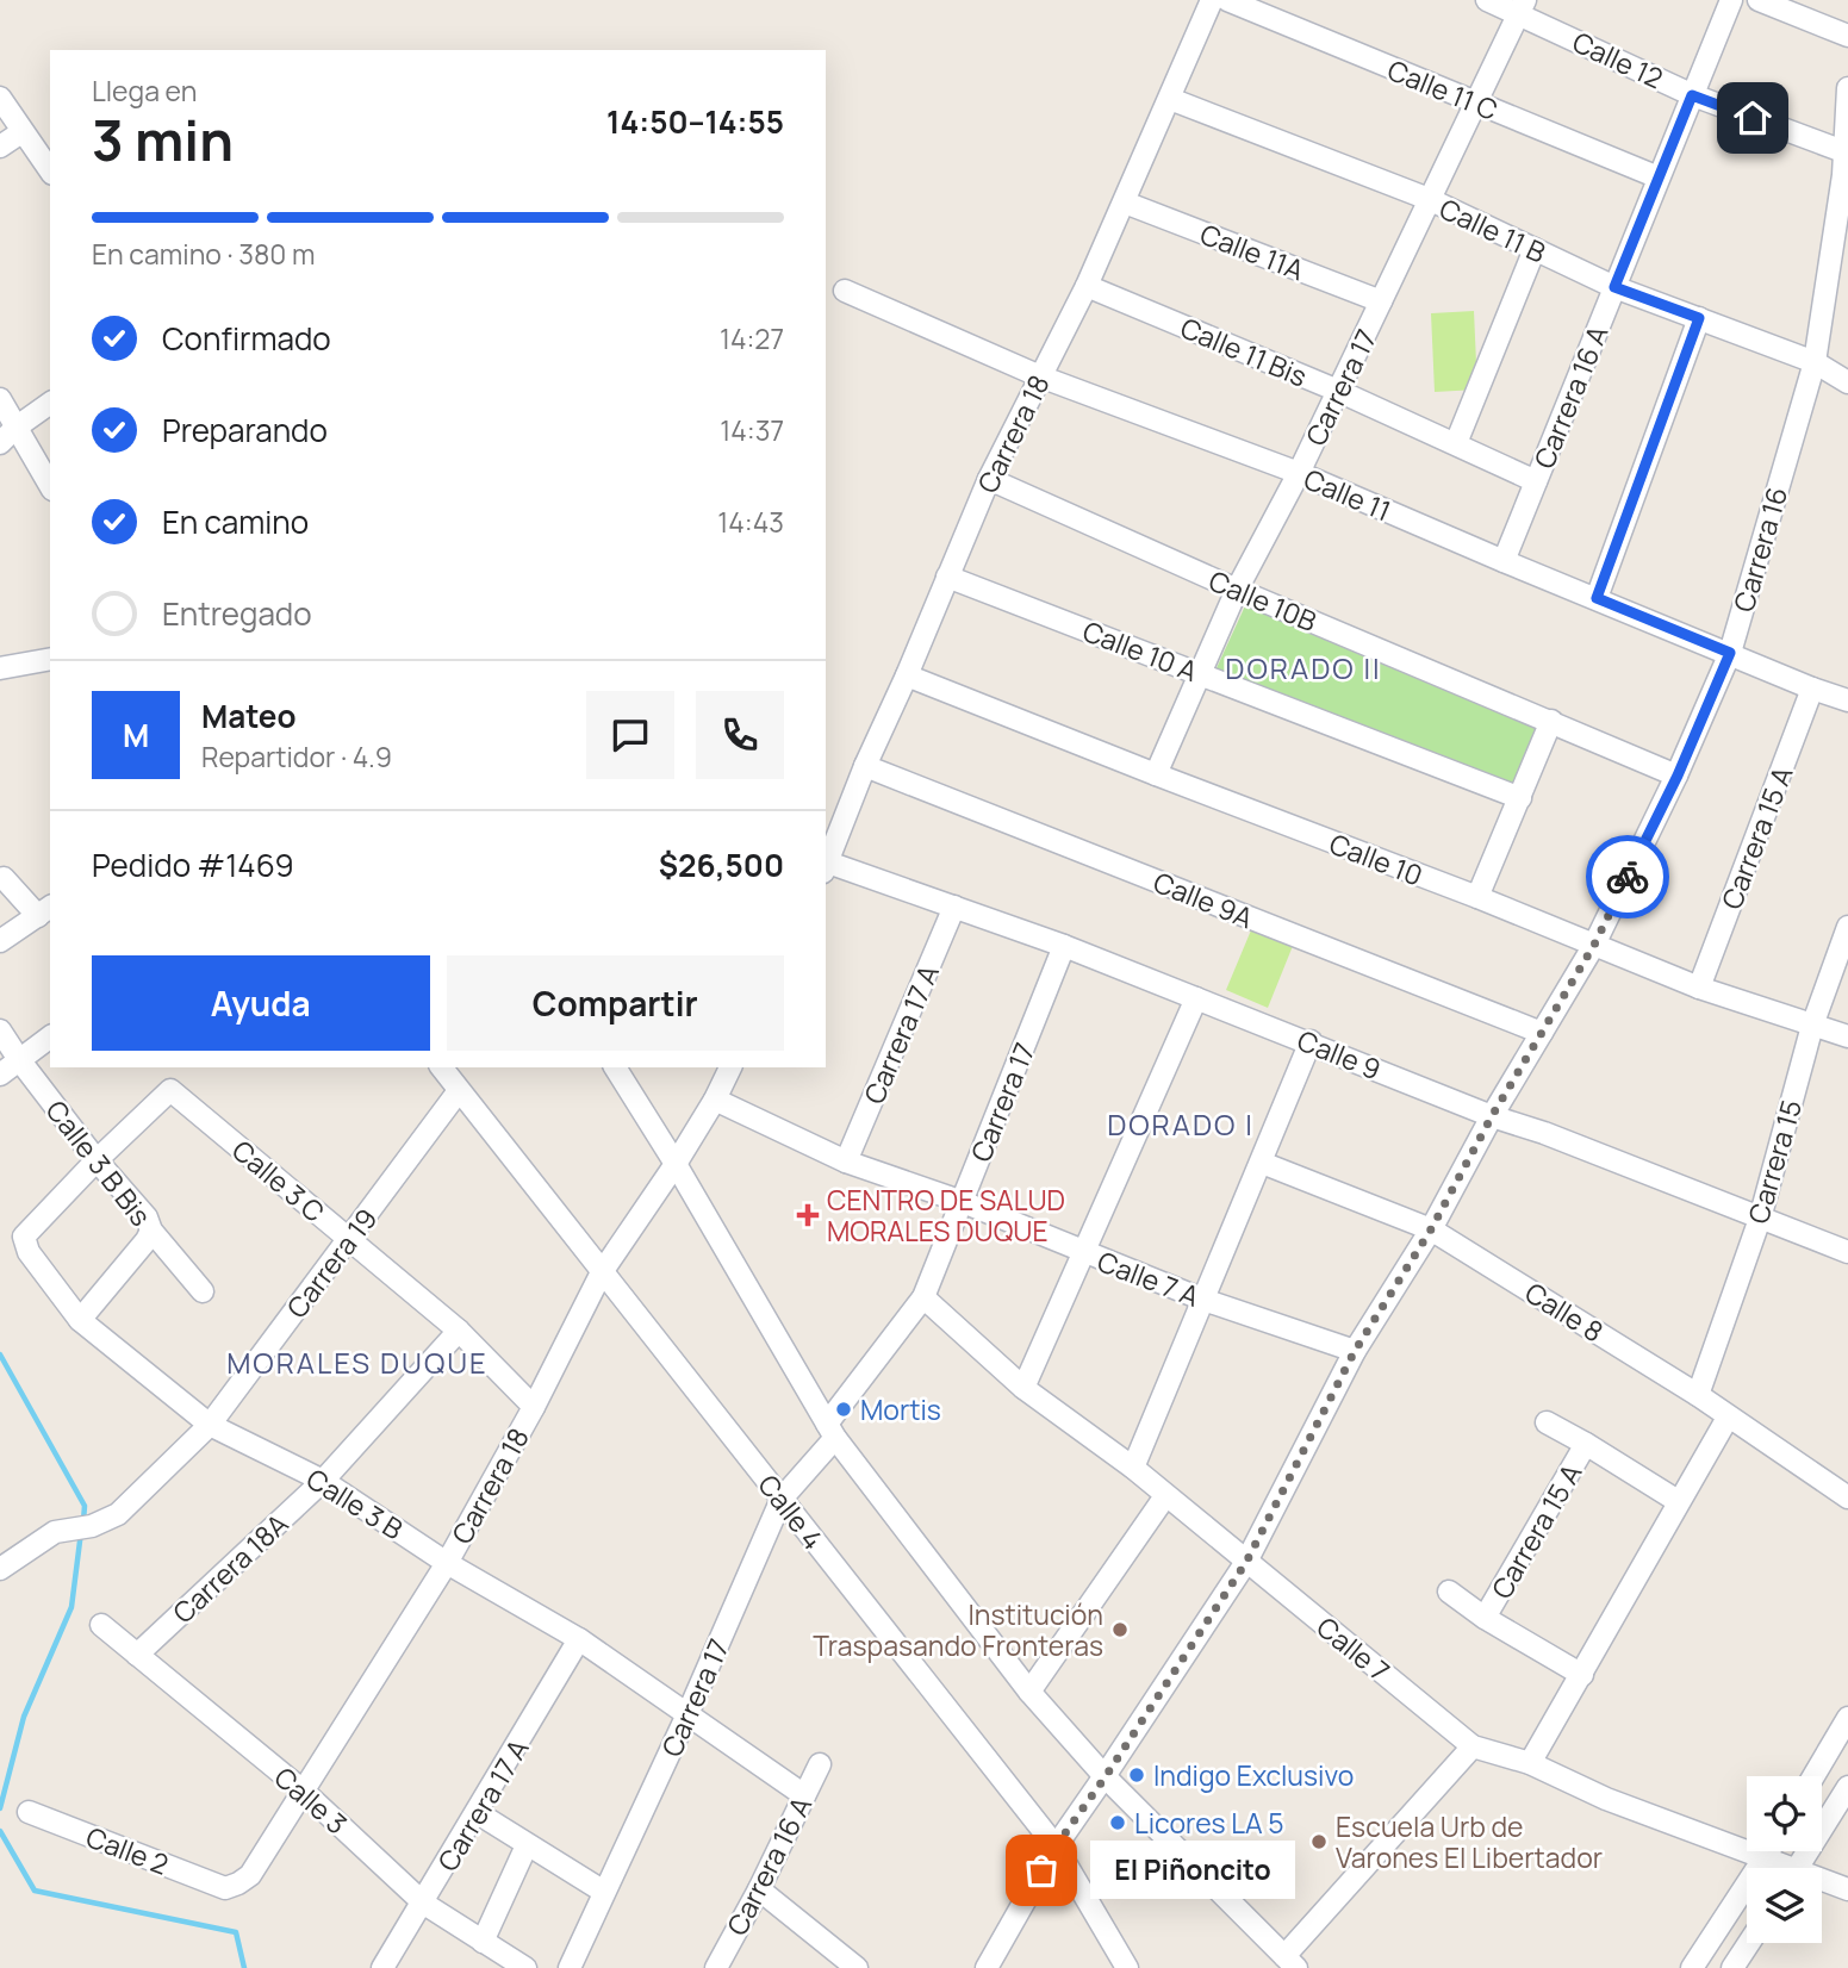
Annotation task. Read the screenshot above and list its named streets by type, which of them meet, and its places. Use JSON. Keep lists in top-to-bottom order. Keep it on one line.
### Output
{"streets":{"street":["Calle 12","Calle 11 C","Calle 11 B","Calle 11A","Calle 11 Bis","Carrera 17","Carrera 16 A","Carrera 18","Calle 11","Carrera 16","Calle 10B","Calle 10 A","Carrera 15 A","Calle 10","Calle 9A","Carrera 17 A","Calle 9","Carrera 15","Calle 3 B Bis","Calle 3 C","Carrera 19","Calle 7 A","Calle 8","Calle 3 B","Calle 4","Carrera 18A","Calle 7","Calle 3","Calle 2"]},"crossings":[["Calle 12","Carrera 17"],["Calle 12","Carrera 16 A"],["Calle 12","Carrera 16"],["Calle 11 C","Carrera 17"],["Calle 11 C","Carrera 16 A"],["Calle 11 B","Carrera 17"],["Calle 11 B","Carrera 16 A"],["Calle 11 B","Carrera 18"],["Calle 11 B","Carrera 16"],["Calle 11A","Carrera 17"],["Calle 11A","Carrera 18"],["Calle 11 Bis","Carrera 17"],["Calle 11 Bis","Carrera 16 A"],["Calle 11 Bis","Carrera 18"],["Carrera 17","Calle 11"],["Carrera 17","Calle 10B"],["Carrera 17","Calle 10 A"],["Carrera 17","Calle 10"],["Carrera 17","Calle 9"],["Carrera 17","Calle 7 A"],["Carrera 17","Calle 3 B"],["Carrera 17","Calle 4"],["Carrera 17","Calle 7"],["Carrera 16 A","Calle 11"],["Carrera 16 A","Calle 3 B"],["Carrera 18","Calle 11"],["Carrera 18","Calle 10B"],["Carrera 18","Calle 10 A"],["Carrera 18","Calle 10"],["Carrera 18","Calle 9A"],["Carrera 18","Calle 9"],["Carrera 18","Calle 3 C"],["Carrera 18","Calle 7 A"],["Carrera 18","Calle 3 B"],["Carrera 18","Calle 4"],["Carrera 18","Calle 3"],["Carrera 18","Calle 2"],["Calle 11","Carrera 16"],["Calle 11","Carrera 15 A"],["Carrera 16","Calle 10B"],["Carrera 16","Calle 10"],["Carrera 16","Calle 9A"],["Carrera 16","Calle 9"],["Carrera 16","Calle 7 A"],["Carrera 16","Calle 8"],["Carrera 16","Calle 4"],["Carrera 16","Calle 7"],["Carrera 15 A","Calle 10"],["Calle 10","Carrera 15"],["Carrera 17 A","Calle 9"],["Carrera 17 A","Calle 7 A"],["Carrera 17 A","Calle 3 B"],["Carrera 17 A","Calle 3"],["Calle 9","Carrera 15"],["Carrera 15","Calle 8"],["Calle 3 B Bis","Calle 3 C"],["Calle 3 B Bis","Calle 3 B"],["Calle 3 C","Carrera 19"],["Calle 3 C","Calle 3 B"],["Calle 3 C","Carrera 18A"],["Carrera 19","Calle 3 B"],["Carrera 19","Calle 4"],["Calle 3 B","Carrera 18A"],["Carrera 18A","Calle 3"]],"districts":["DORADO II","DORADO I","MORALES DUQUE"],"places":{"health":["CENTRO DE SALUD MORALES DUQUE"],"other":["Mortis","Institución Traspasando Fronteras","Indigo Exclusivo","Licores LA 5","Escuela Urb de Varones El Libertador","El Piñoncito"]},"page":{"heading":["3 min","Llega en","14:50–14:55"],"panel":["Mateo","Repartidor · 4.9","Pedido #1469","$26,500"],"bar":"En camino · 380 m","list":[["Confirmado","14:27"],["Preparando","14:37"],["En camino","14:43"],"Entregado"],"round":"M","buttons":["Ayuda","Compartir"],"bubble":"El Piñoncito"}}
